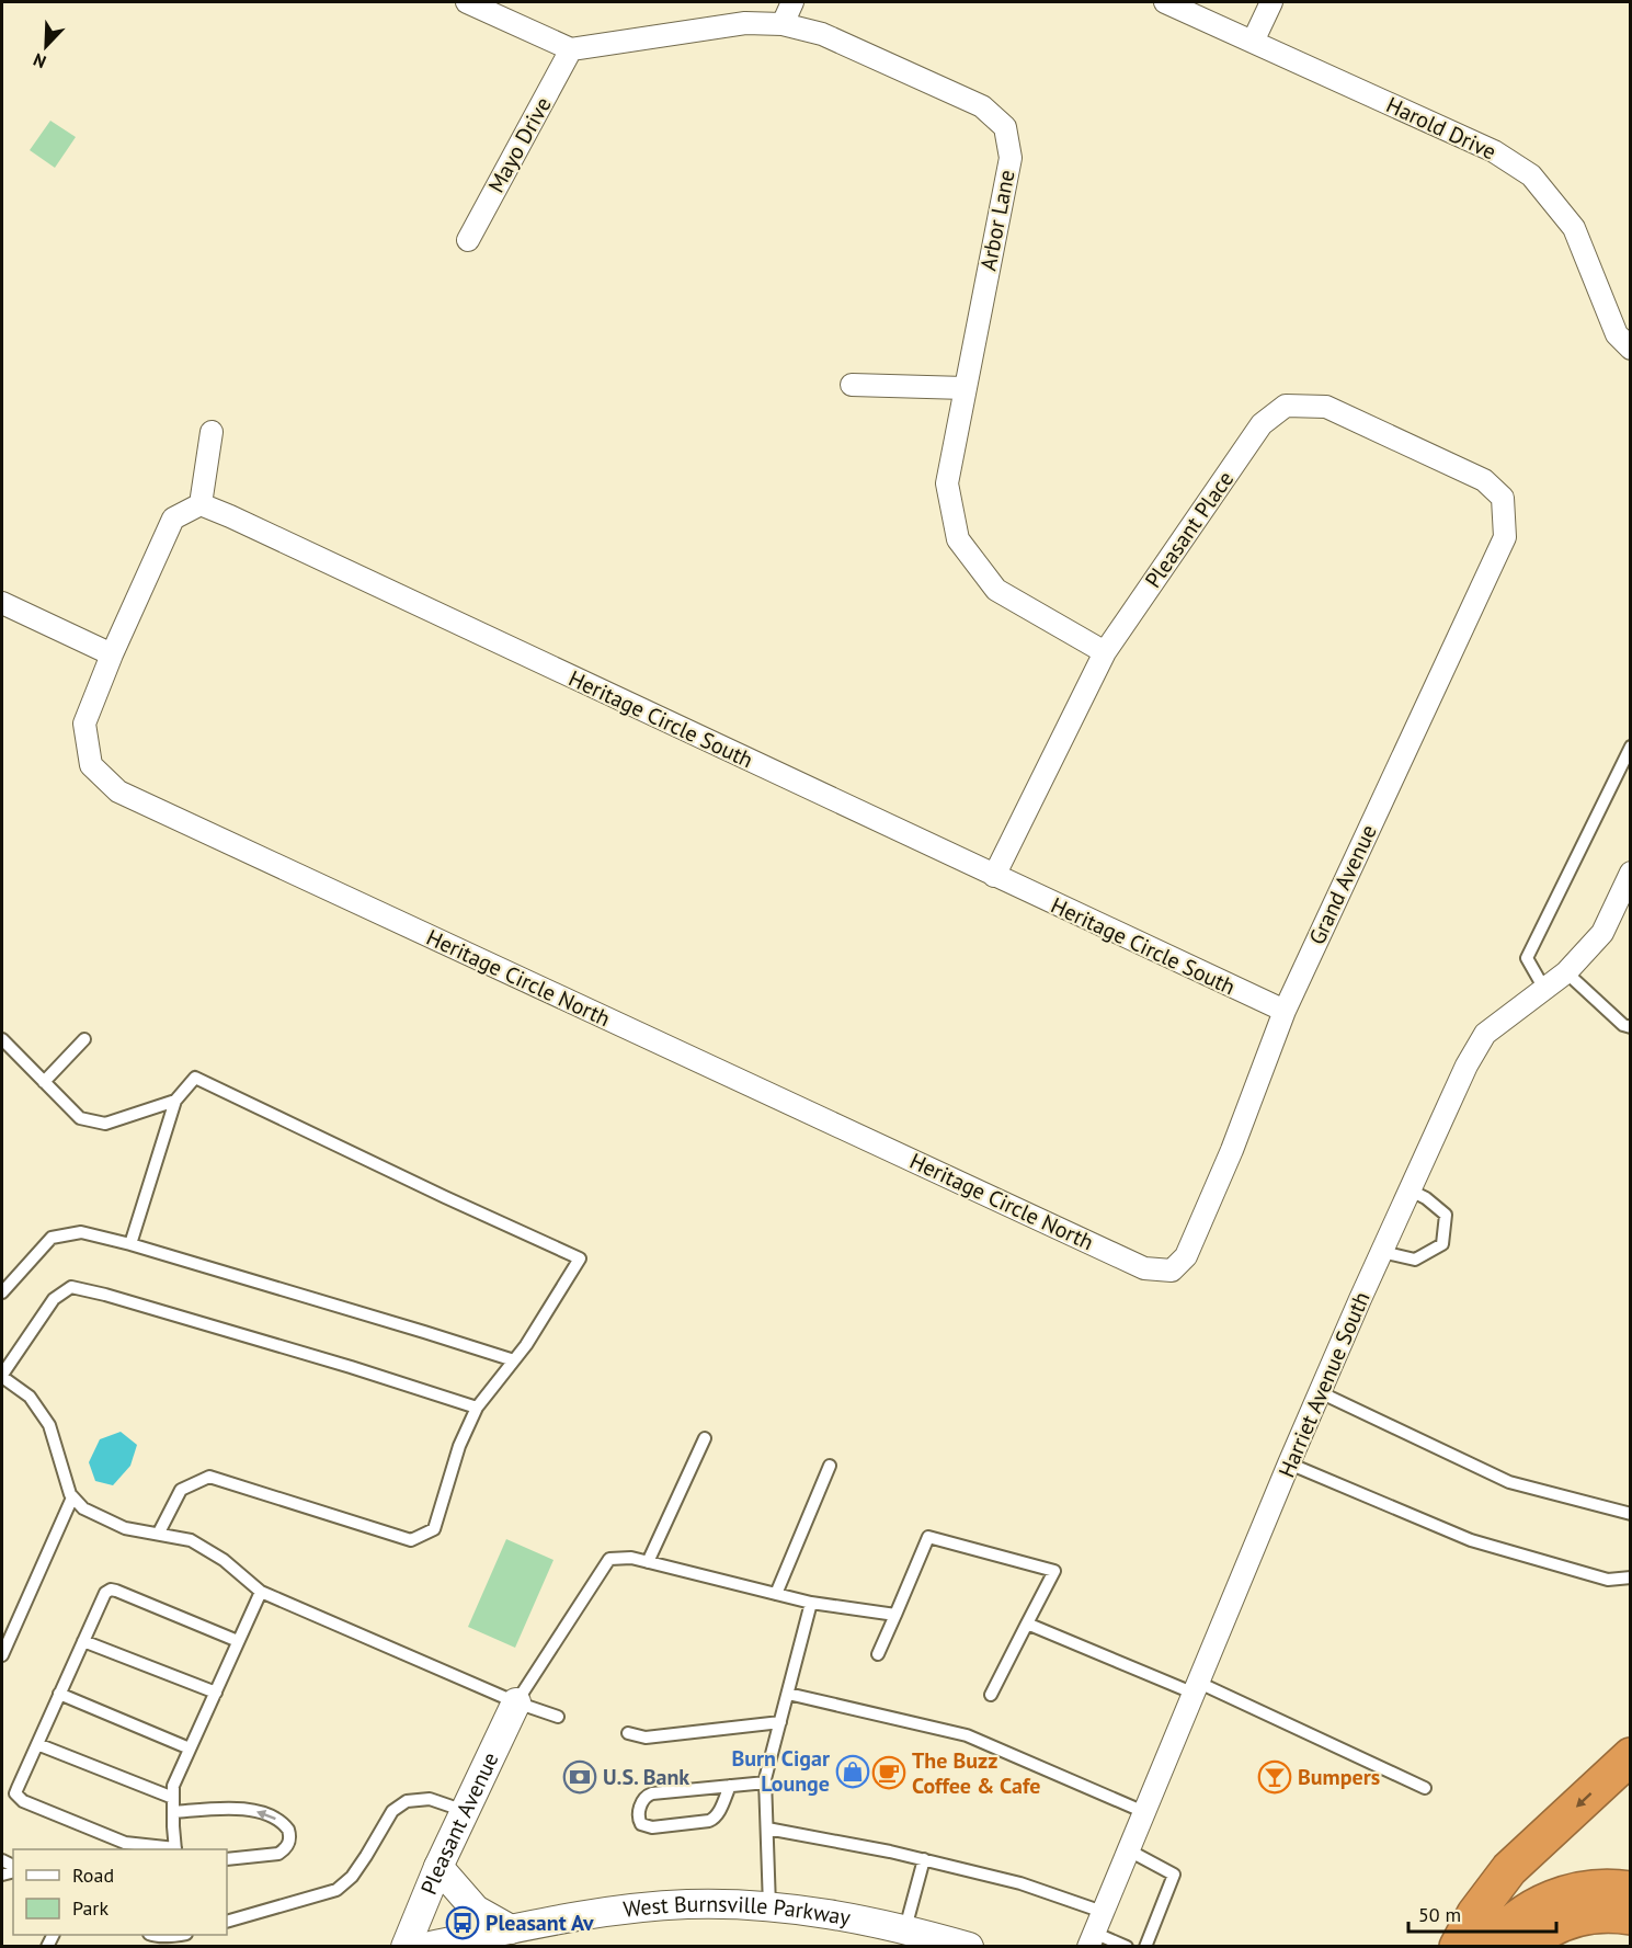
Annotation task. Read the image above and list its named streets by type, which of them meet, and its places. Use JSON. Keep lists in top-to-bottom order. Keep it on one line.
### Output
{"streets":{"street":["Harold Drive","Mayo Drive","Arbor Lane","Pleasant Place","Heritage Circle South","Grand Avenue","Heritage Circle North","Harriet Avenue South","Pleasant Avenue","West Burnsville Parkway"]},"crossings":[["Mayo Drive","Arbor Lane"],["Arbor Lane","Pleasant Place"],["Pleasant Place","Heritage Circle South"],["Pleasant Place","Grand Avenue"],["Heritage Circle South","Grand Avenue"],["Grand Avenue","Heritage Circle North"]],"places":{"shop":["Burn Cigar Lounge"],"cafe":["The Buzz Coffee & Cafe"],"bank":["U.S. Bank"],"bar":["Bumpers"],"bus stop":["Pleasant Av"]},"legend":["Road","Park"],"scale_bar":"50 m","north":"bottom left"}
